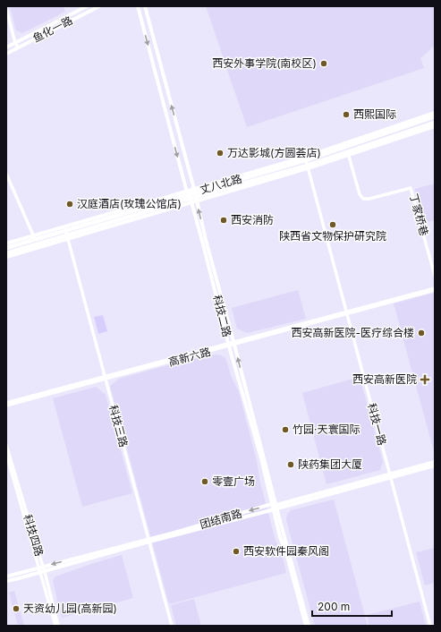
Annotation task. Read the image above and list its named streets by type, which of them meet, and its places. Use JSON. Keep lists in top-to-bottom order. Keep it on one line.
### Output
{"streets":{"main road":["鱼化一路","丈八北路","科技二路","团结南路"],"street":["丁家桥巷","高新六路","科技一路","科技三路","科技四路"]},"crossings":[["丈八北路","丁家桥巷"],["丈八北路","科技二路"],["丈八北路","科技一路"],["丈八北路","科技三路"],["科技二路","高新六路"],["科技二路","团结南路"],["高新六路","科技一路"],["高新六路","科技三路"],["科技一路","团结南路"],["科技三路","团结南路"],["团结南路","科技四路"]],"places":{"other":["西安外事学院(南校区)","西熙国际","万达影城(方圆荟店)","汉庭酒店(玫瑰公馆店)","西安消防","陕西省文物保护研究院","西安高新医院-医疗综合楼","竹园·天寰国际","陕药集团大厦","零壹广场","西安软件园秦风阁","天资幼儿园(高新园)"],"health":["西安高新医院"]},"scale_bar":"200 m"}
